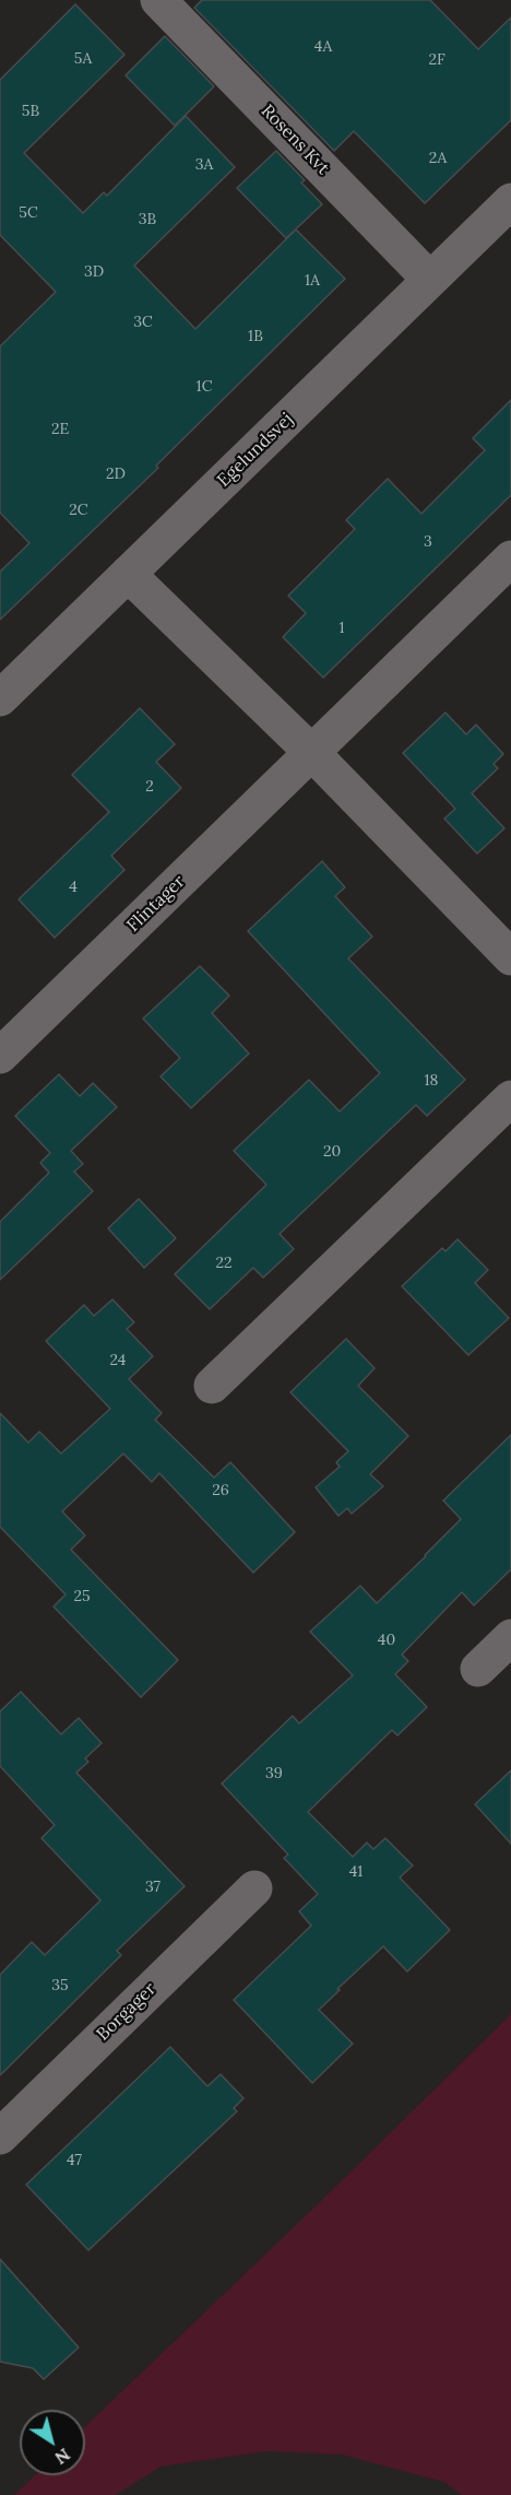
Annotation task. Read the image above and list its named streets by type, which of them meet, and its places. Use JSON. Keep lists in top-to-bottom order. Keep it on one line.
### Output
{"streets":{"street":["Rosens Kvt","Egelundsvej","Flintager","Borgager"]},"crossings":[["Rosens Kvt","Egelundsvej"]],"house_numbers":["4A","5A","2F","5B","2A","3A","5C","3B","3D","1A","3C","1B","1C","2E","2D","2C","3","1","2","4","18","20","22","24","26","25","40","39","41","37","35","47"],"north":"bottom right"}
